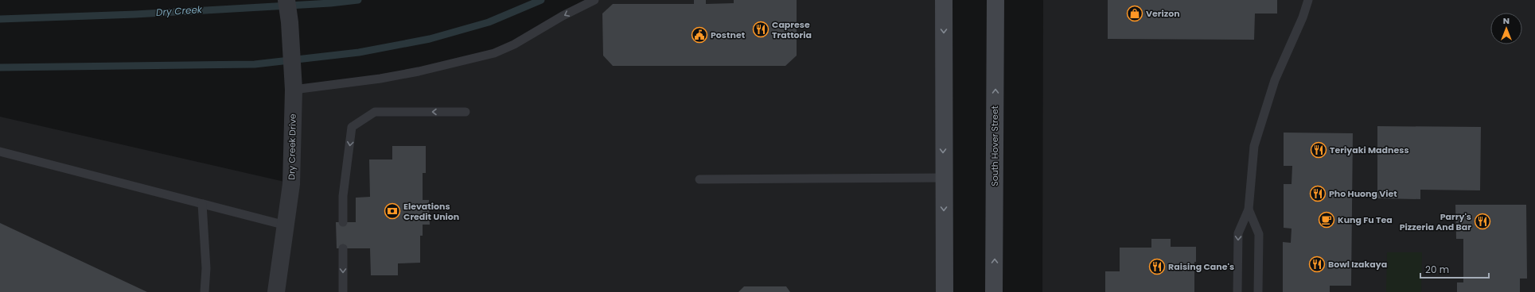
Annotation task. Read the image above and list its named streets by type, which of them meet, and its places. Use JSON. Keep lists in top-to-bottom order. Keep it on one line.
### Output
{"streets":{"main road":["South Hover Street"],"street":["Dry Creek Drive"]},"water":["Dry Creek"],"places":{"shop":["Verizon"],"restaurant":["Caprese Trattoria","Teriyaki Madness","Pho Huong Viet","Parry's Pizzeria And Bar","Bowl Izakaya","Raising Cane's"],"public building":["Postnet"],"bank":["Elevations Credit Union"],"cafe":["Kung Fu Tea"]},"scale_bar":"20 m","north":"top"}
